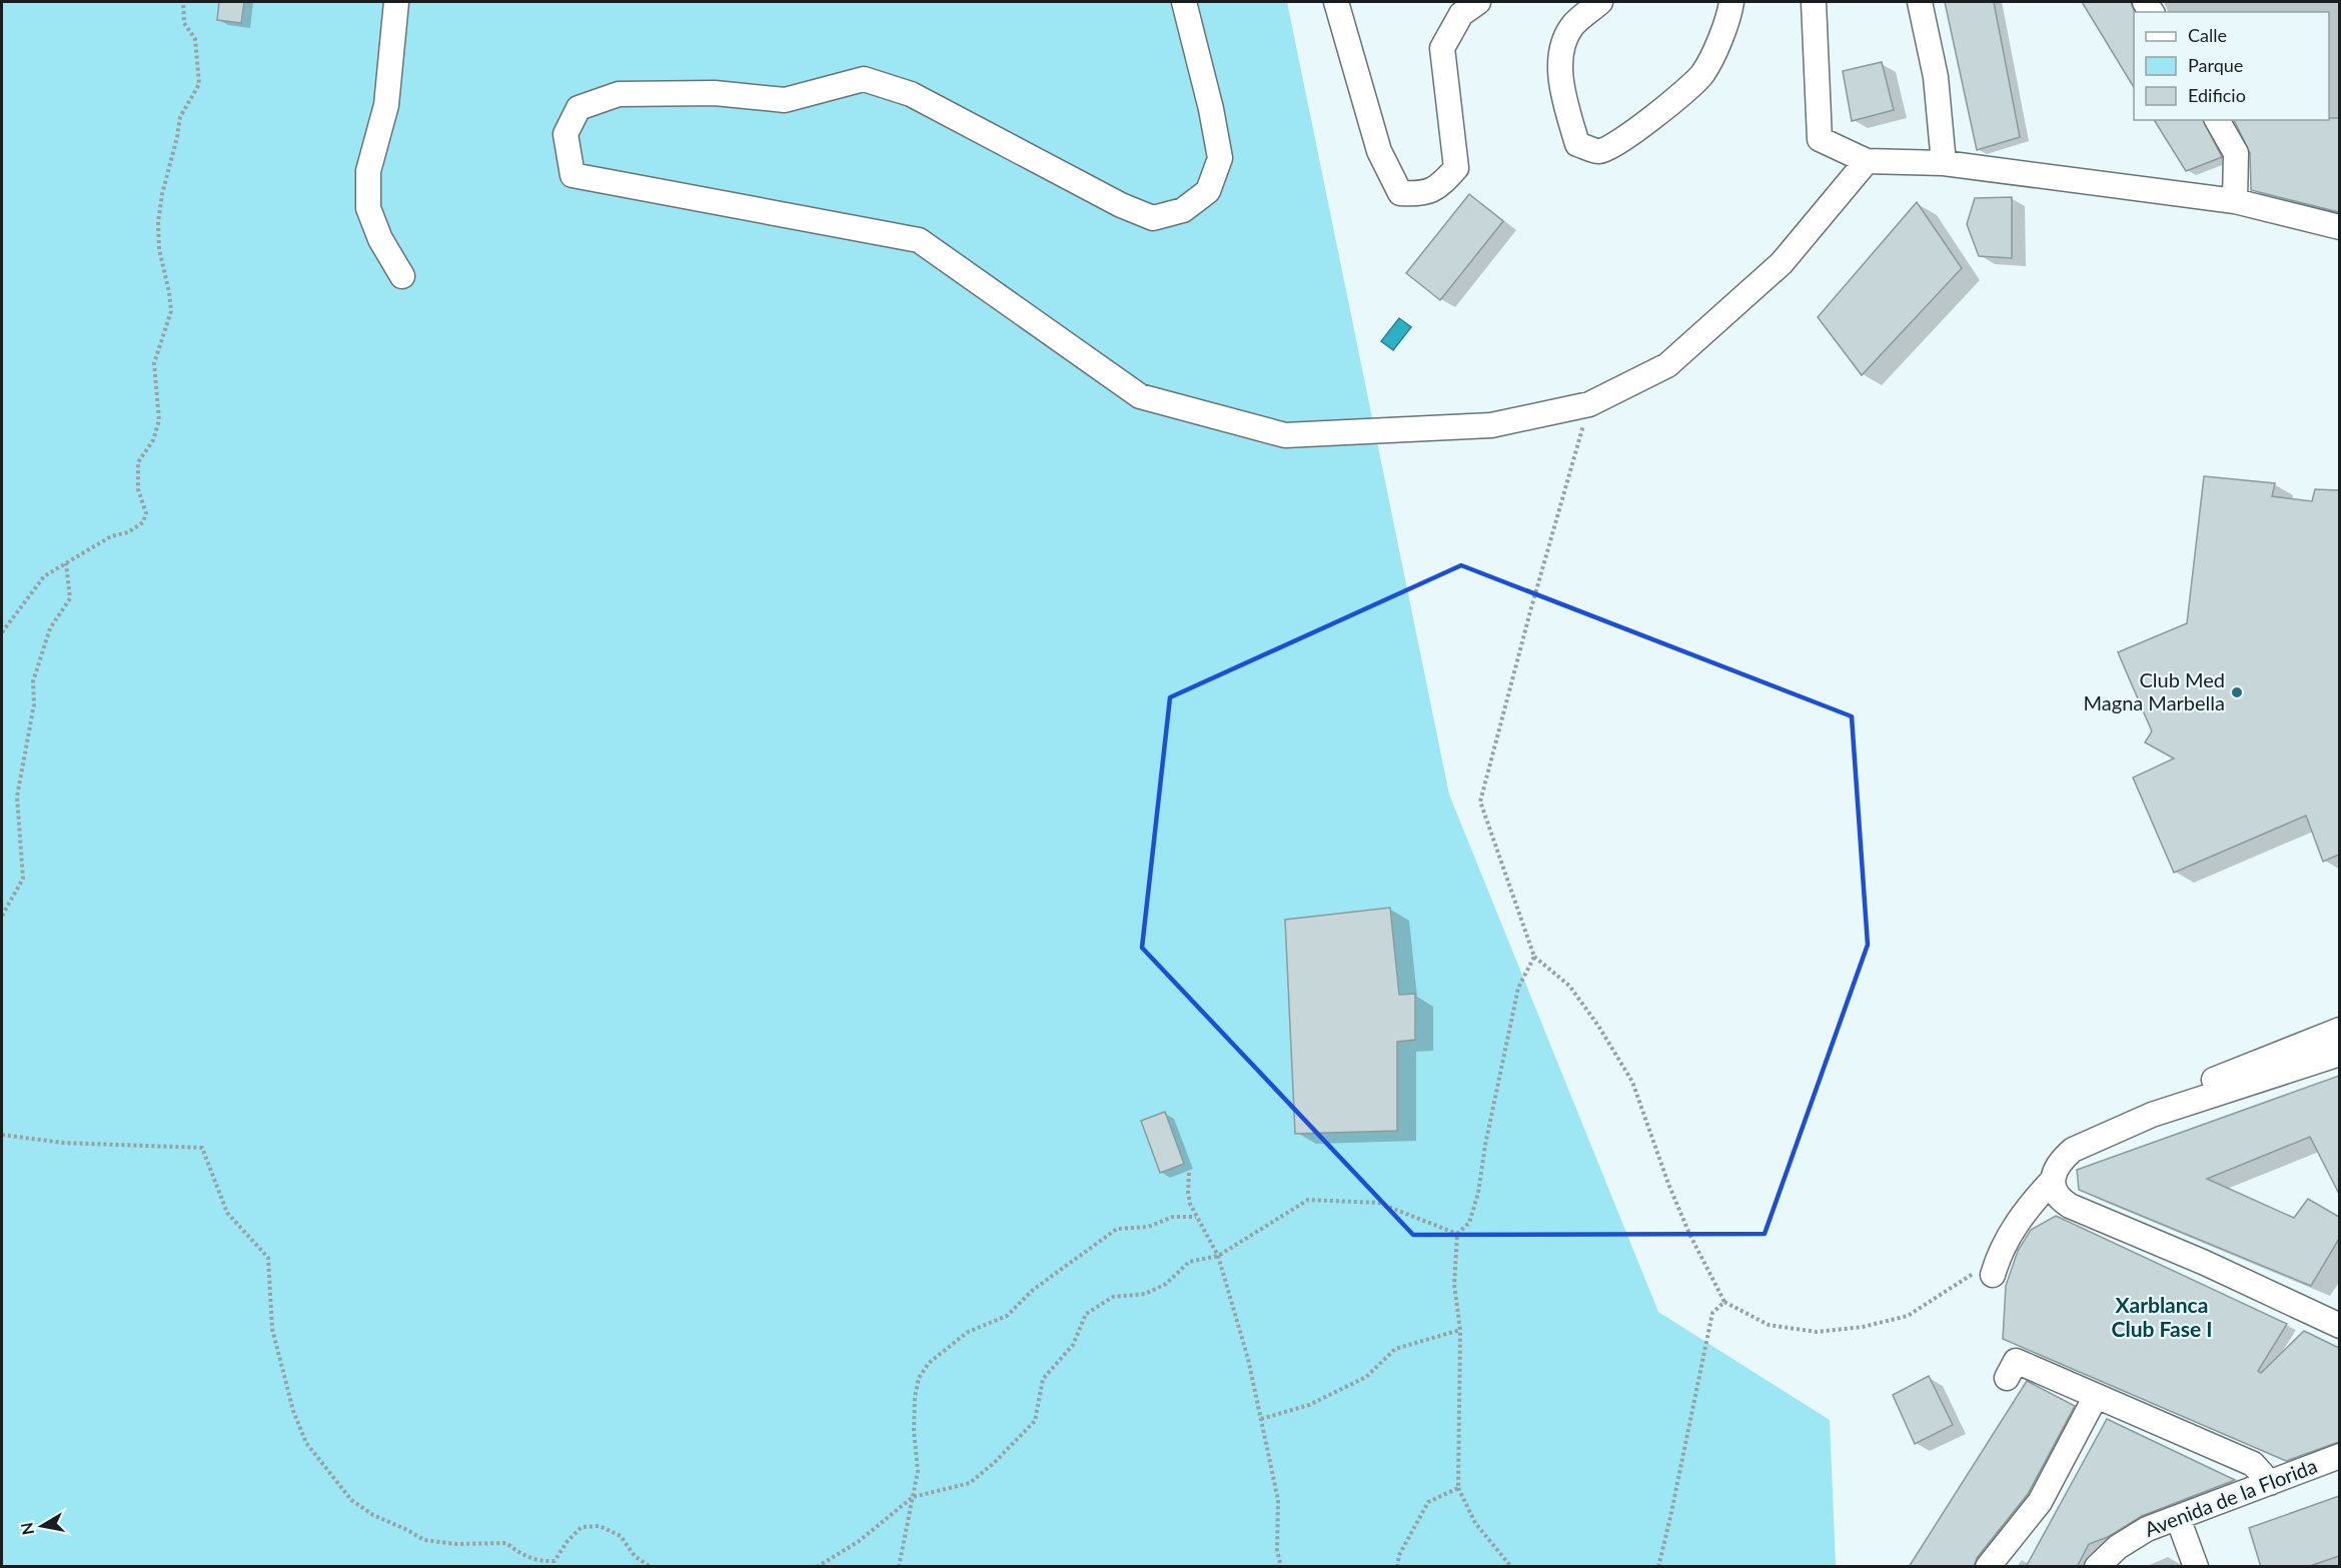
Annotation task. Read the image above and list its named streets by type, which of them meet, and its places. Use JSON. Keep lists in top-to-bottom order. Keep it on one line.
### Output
{"streets":{"street":["Avenida de la Florida"]},"districts":["Xarblanca Club Fase I"],"places":["Club Med Magna Marbella"],"legend":["Calle","Parque","Edificio"],"north":"left"}
